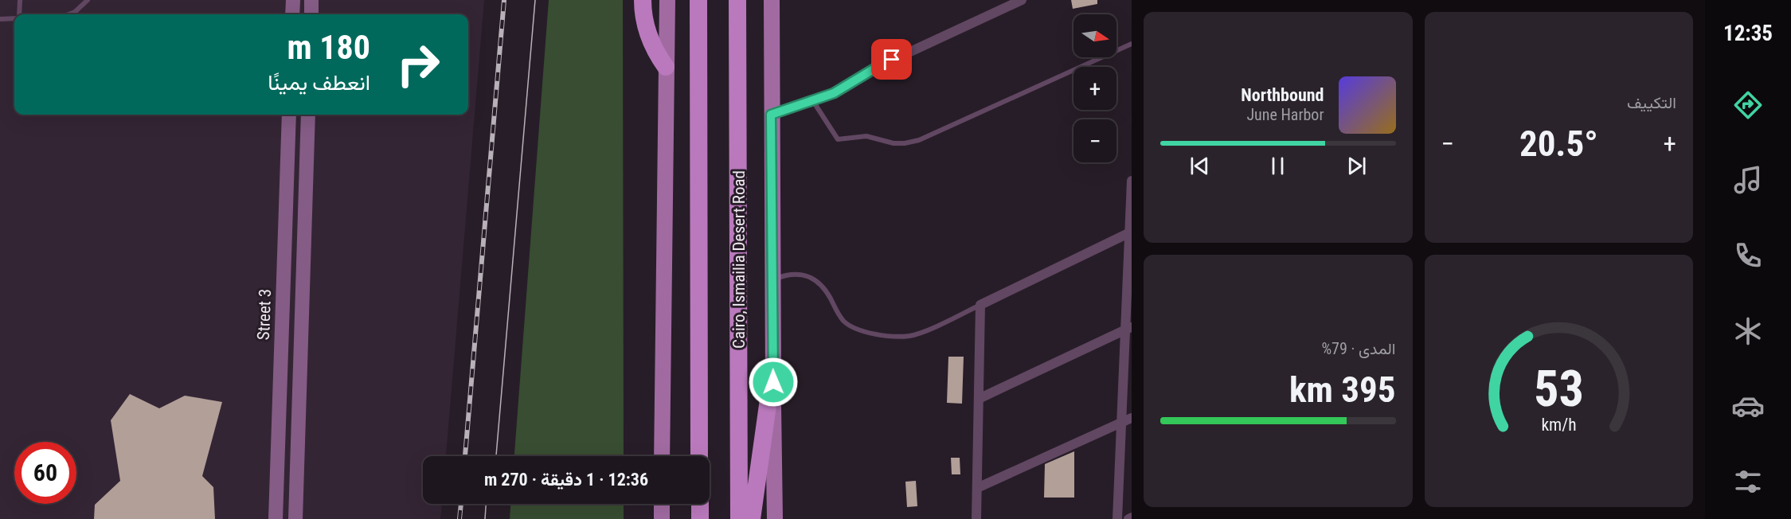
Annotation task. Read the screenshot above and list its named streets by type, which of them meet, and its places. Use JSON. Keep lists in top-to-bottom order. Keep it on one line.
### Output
{"streets":{"highway":["Cairo, Ismailia Desert Road"],"main road":["Street 3"]},"north":"right","page":{"tabs":"12:35","tile":["التكييف",["المدى · 79%","395 km"]],"map_buttons":["+","−"],"turn":["180 m","انعطف يمينًا"],"song":["Northbound","June Harbor"],"heat":["−","20.5°","+"],"limit":"60","trip":"12:36 · 1 دقيقة · 270 m","gauge":["53","km/h"]}}
